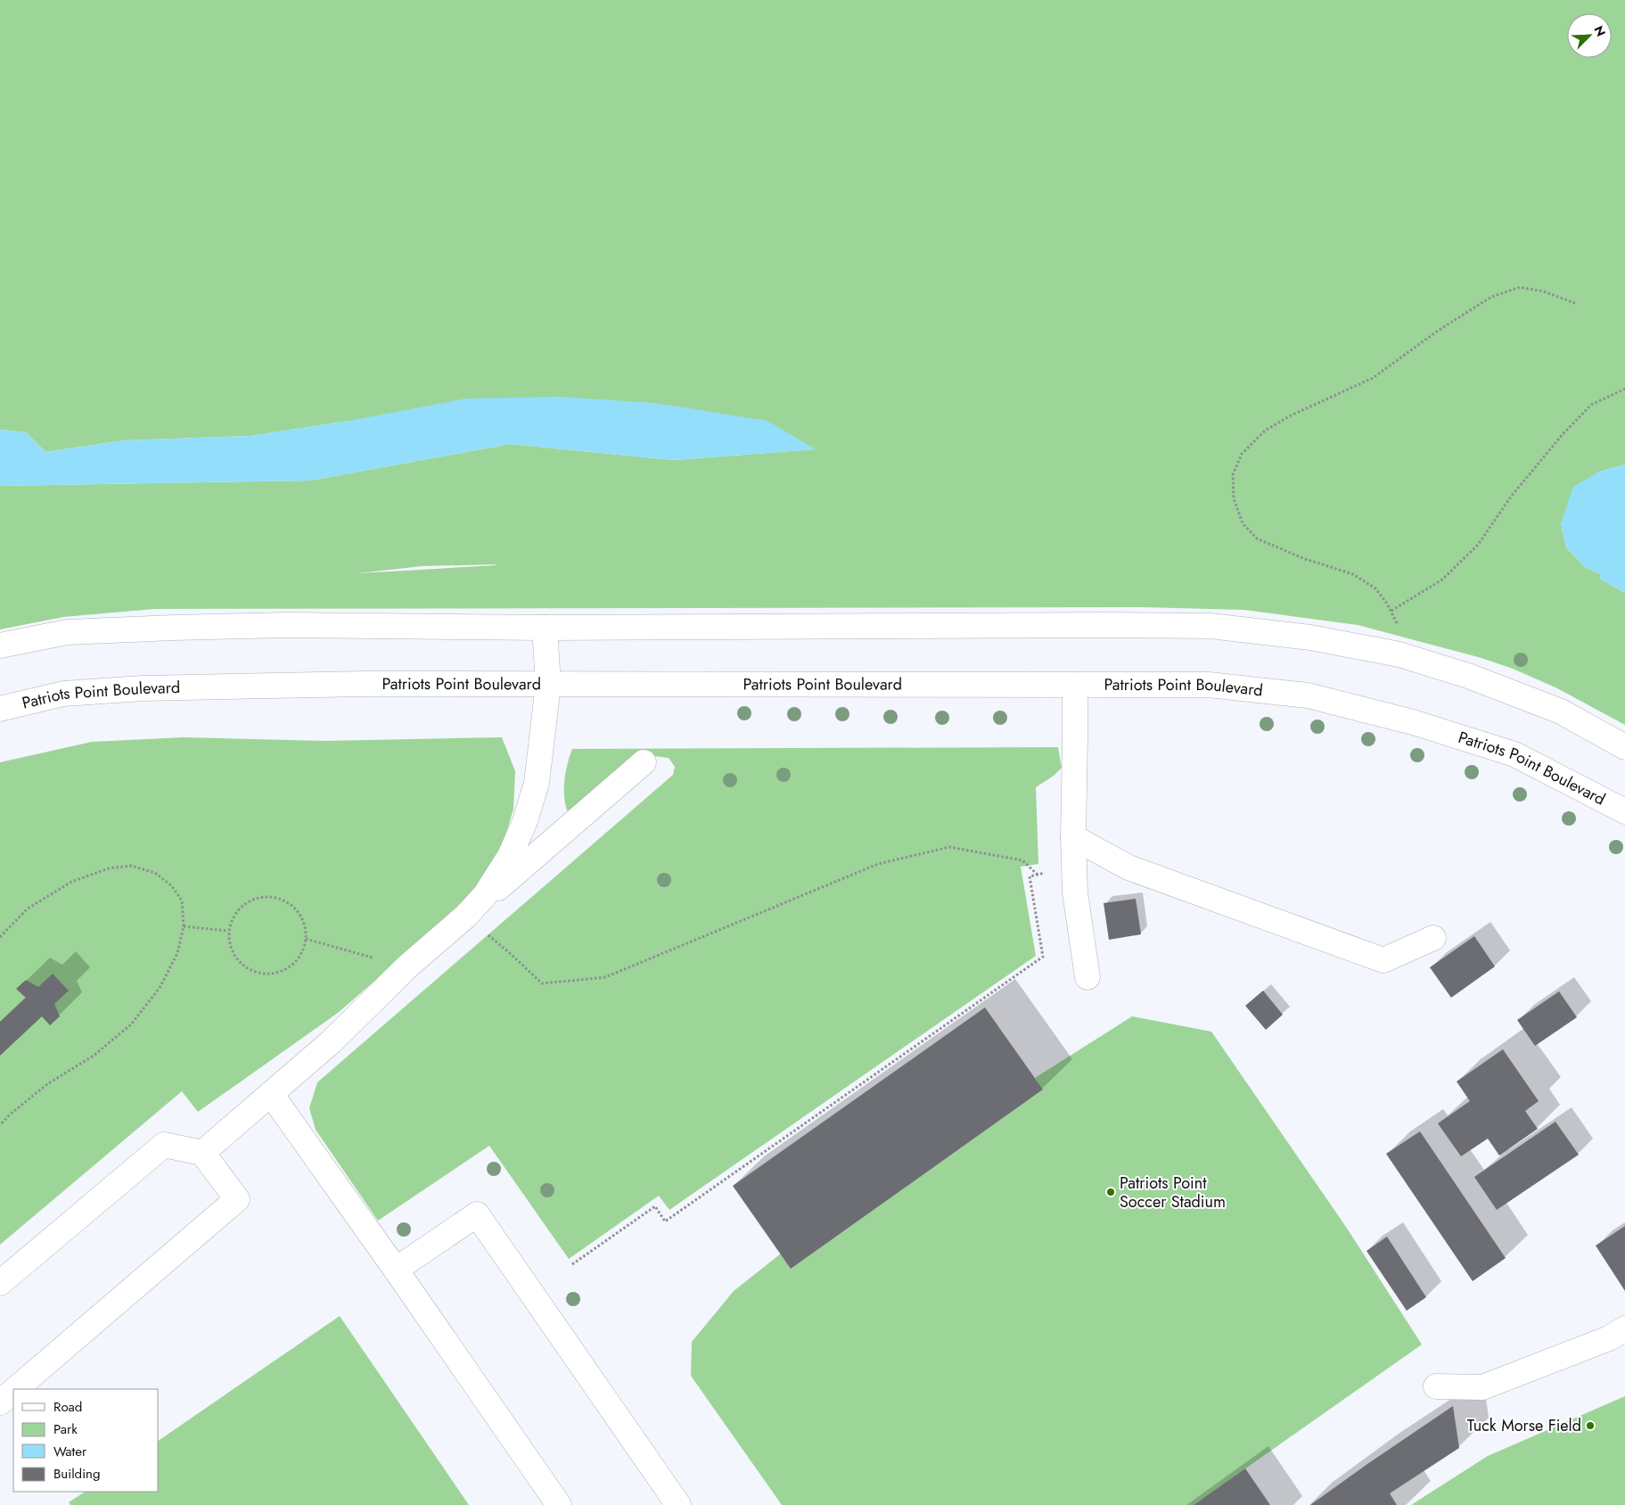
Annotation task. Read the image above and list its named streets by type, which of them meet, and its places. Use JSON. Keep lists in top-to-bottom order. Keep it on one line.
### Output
{"streets":{"street":["Patriots Point Boulevard"]},"places":["Patriots Point Soccer Stadium","Tuck Morse Field"],"legend":["Road","Park","Water","Building"],"north":"top right"}
